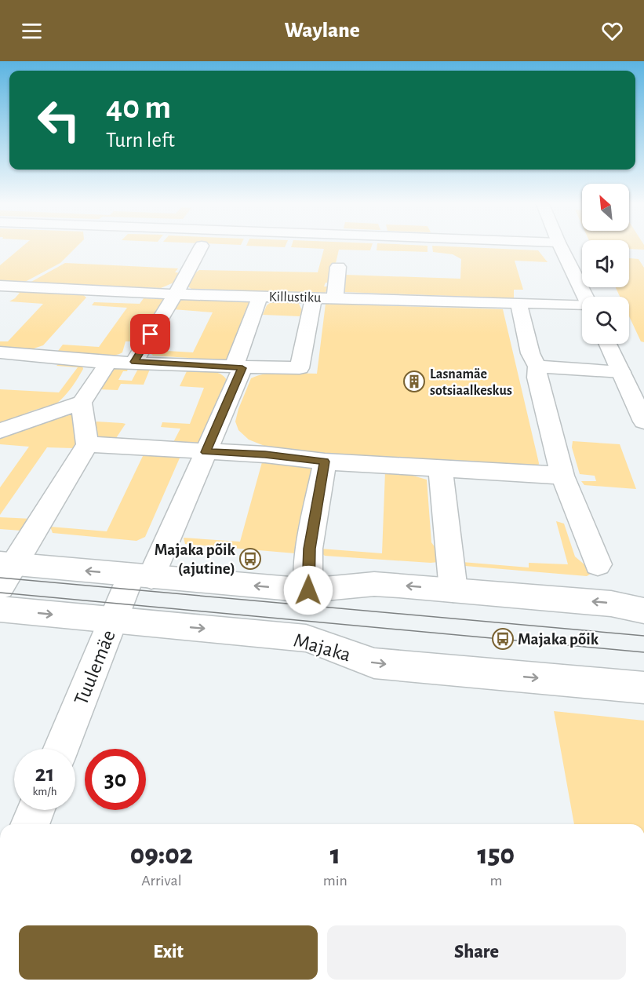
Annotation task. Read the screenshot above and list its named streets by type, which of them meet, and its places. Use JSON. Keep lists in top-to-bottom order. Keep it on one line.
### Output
{"streets":{"street":["Killustiku","Majaka","Tuulemäe"]},"crossings":[["Killustiku","Tuulemäe"],["Majaka","Tuulemäe"]],"places":{"building":["Lasnamäe sotsiaalkeskus"],"bus stop":["Majaka põik (ajutine)","Majaka põik"]},"north":"top left","page":{"header":"Waylane","turn":["40 m","Turn left"],"speed":"21 km/h","limit":"30","eta":["09:02","Arrival","1","min","150","m"],"buttons":["Exit","Share"]}}
